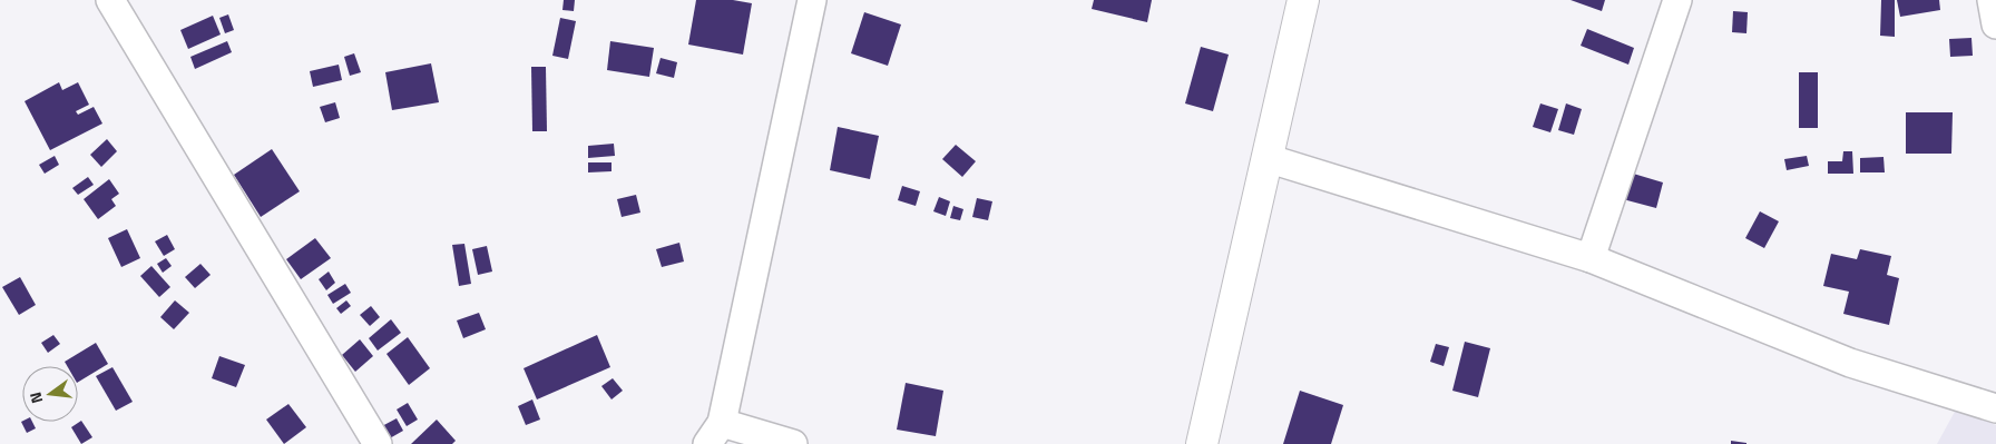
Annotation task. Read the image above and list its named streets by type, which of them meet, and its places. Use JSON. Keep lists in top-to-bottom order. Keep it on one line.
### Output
{"north":"left"}
